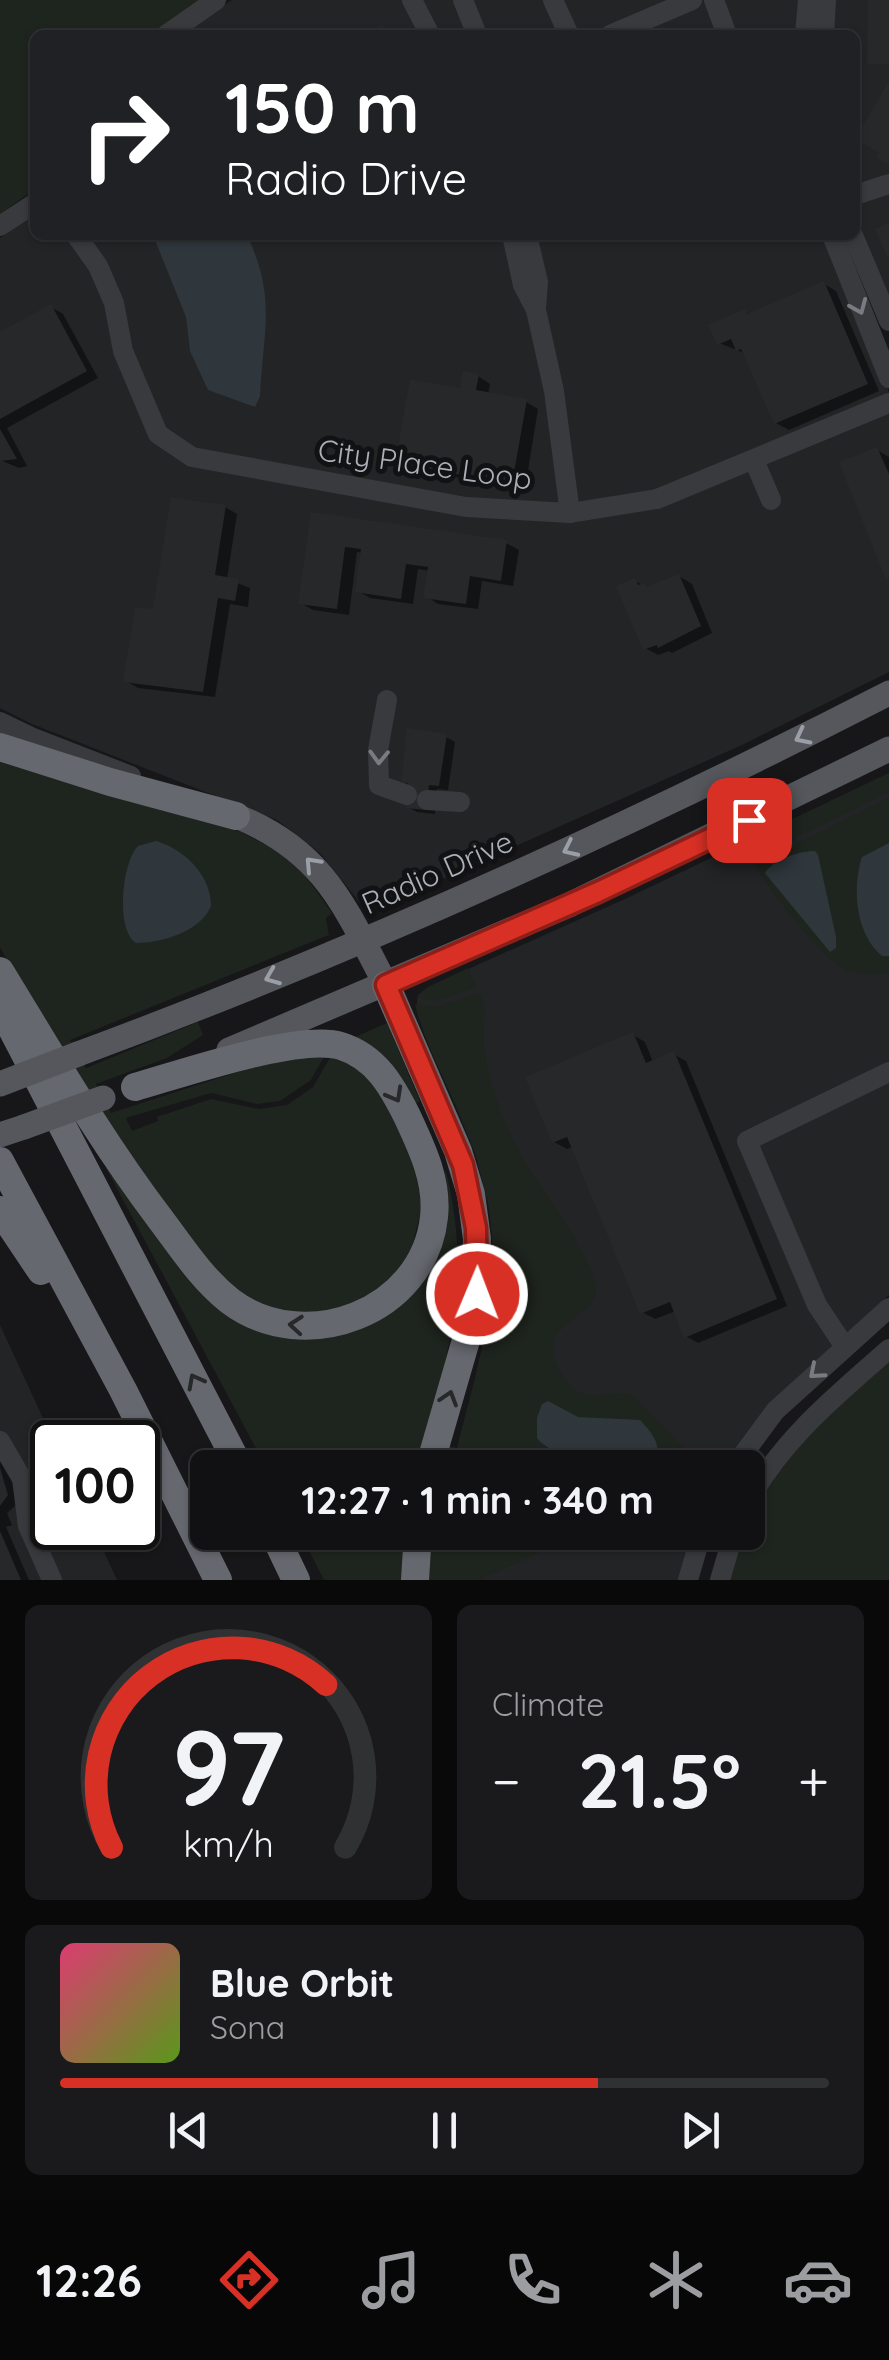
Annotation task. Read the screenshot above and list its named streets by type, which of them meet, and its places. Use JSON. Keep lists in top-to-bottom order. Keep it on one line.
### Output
{"streets":{"main road":["Radio Drive"],"street":["City Place Loop"]},"page":{"turn":["150 m","Radio Drive"],"limit":"100","trip":"12:27 · 1 min · 340 m","tile":"Climate","heat":["−","21.5°","+"],"song":["Blue Orbit","Sona"],"tabs":"12:26","gauge":["97","km/h"]}}
